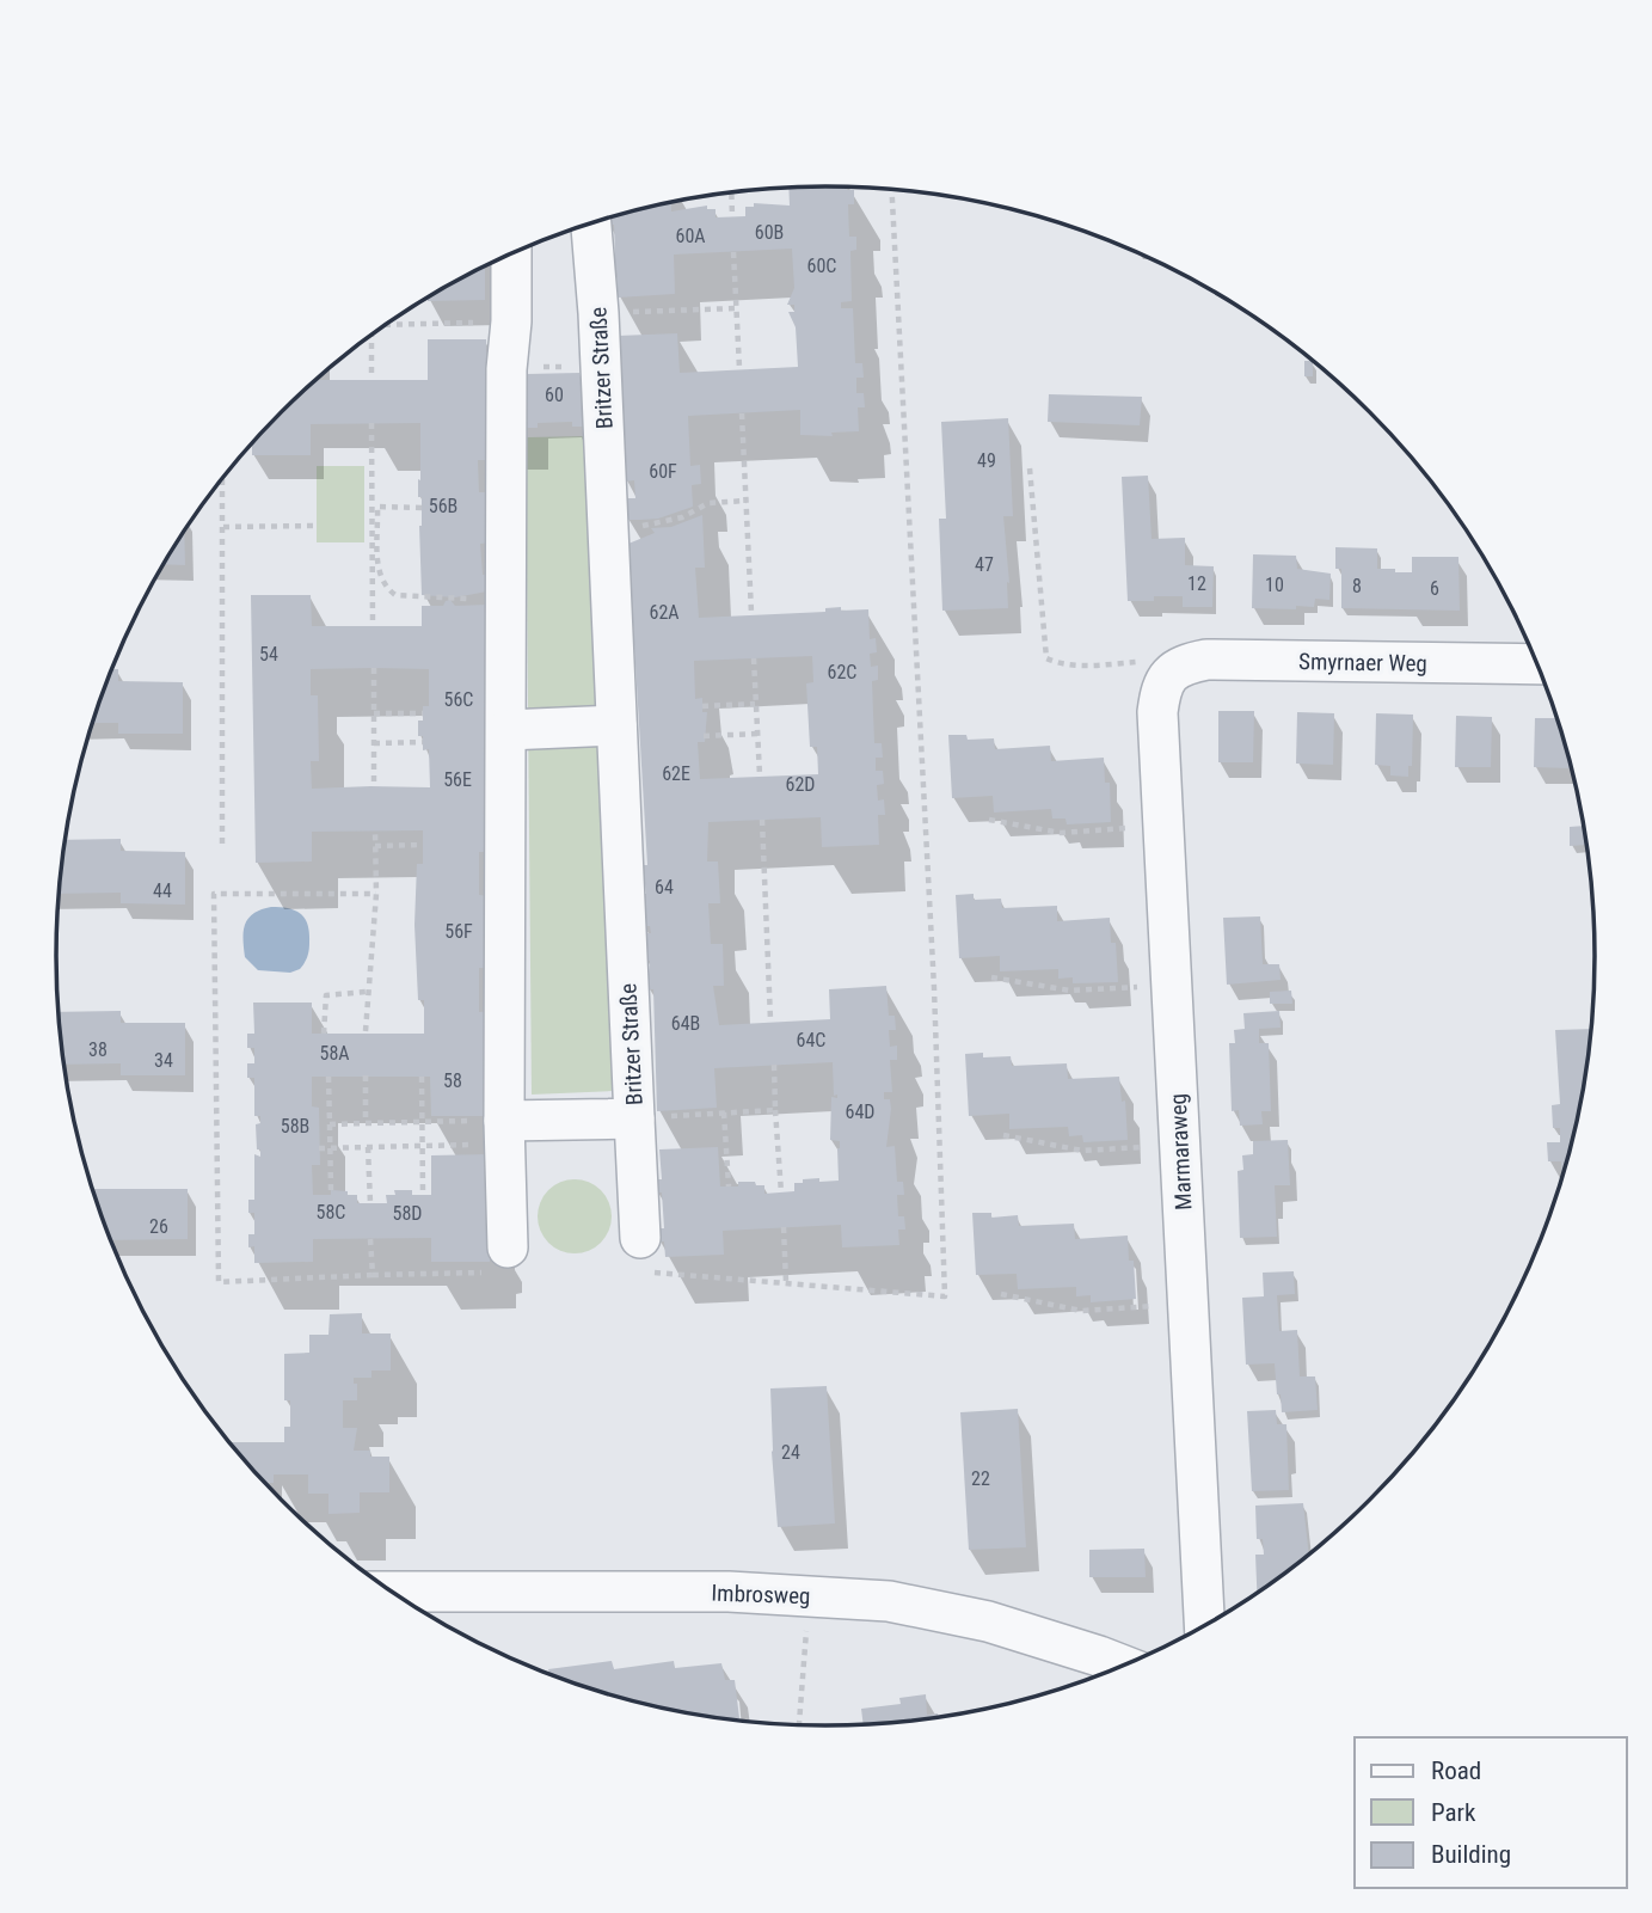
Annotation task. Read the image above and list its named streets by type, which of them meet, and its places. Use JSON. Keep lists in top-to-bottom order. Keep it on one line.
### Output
{"streets":{"street":["Britzer Straße","Smyrnaer Weg","Marmaraweg","Imbrosweg"]},"crossings":[["Smyrnaer Weg","Marmaraweg"]],"house_numbers":["60B","60A","60C","60","49","60F","56B","47","12","10","8","6","62A","54","62C","56C","62E","56E","62D","64","44","56F","64B","64C","38","58A","34","58","64D","58B","58C","58D","26","24","22"],"legend":["Road","Park","Building"]}
